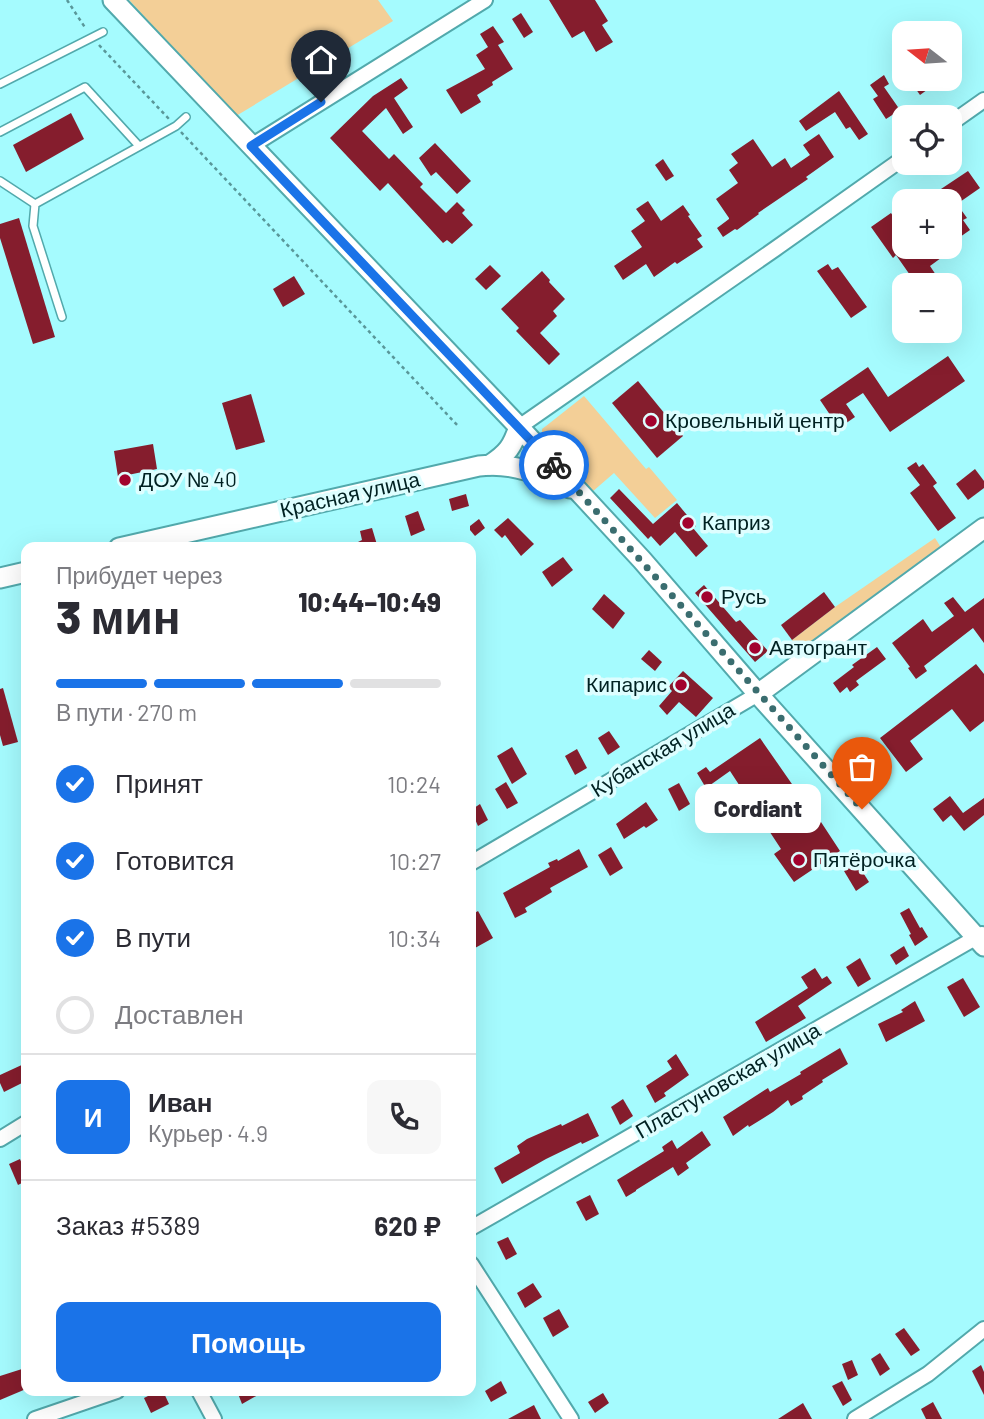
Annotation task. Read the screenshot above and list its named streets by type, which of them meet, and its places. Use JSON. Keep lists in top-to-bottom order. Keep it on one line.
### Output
{"streets":{"main road":["Красная улица","Кубанская улица"],"street":["Пластуновская улица"]},"places":["Кровельный центр","ДОУ № 40","Каприз","Русь","Автогрант","Кипарис","Cordiant","Пятёрочка"],"north":"left","page":{"map_buttons":["+","−"],"heading":["3 мин","Прибудет через","10:44–10:49"],"panel":["Иван","Курьер · 4.9","Заказ #5389","620 ₽"],"bar":"В пути · 270 m","list":[["Принят","10:24"],["Готовится","10:27"],["В пути","10:34"],"Доставлен"],"bubble":"Cordiant","round":"И","buttons":"Помощь"}}
